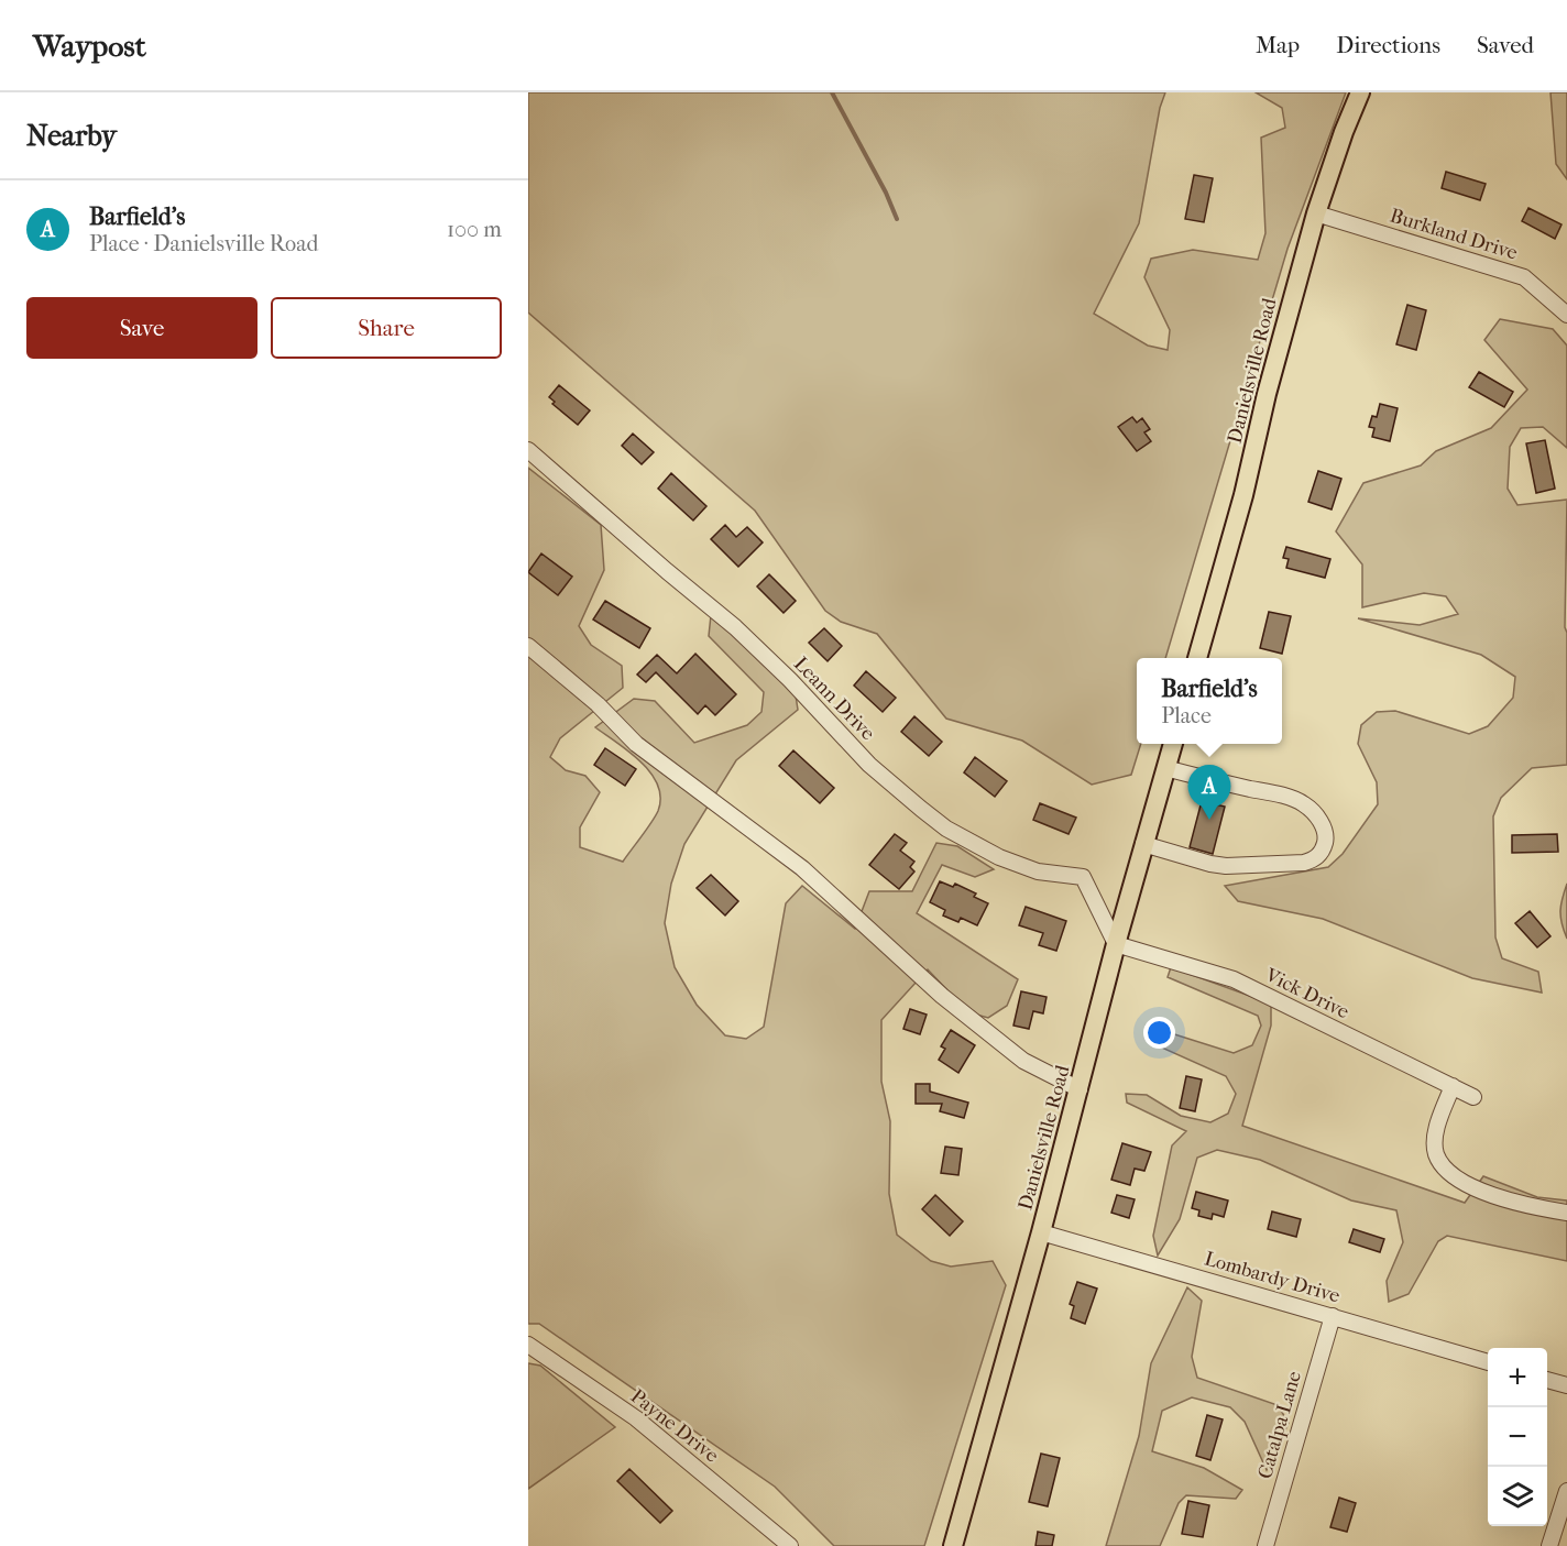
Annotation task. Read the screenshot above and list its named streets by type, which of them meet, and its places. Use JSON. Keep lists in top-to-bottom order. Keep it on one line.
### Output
{"streets":{"main road":["Danielsville Road"],"street":["Burkland Drive","Leann Drive","Vick Drive","Lombardy Drive","Catalpa Lane","Payne Drive"]},"crossings":[["Burkland Drive","Danielsville Road"],["Danielsville Road","Leann Drive"],["Danielsville Road","Vick Drive"],["Danielsville Road","Lombardy Drive"],["Leann Drive","Vick Drive"],["Lombardy Drive","Catalpa Lane"]],"page":{"header":"Waypost","nav":["Map","Directions","Saved"],"heading":"Nearby","list":[{"mark":"A","name":"Barfield's","note":"Place · Danielsville Road","value":"100 m"}],"buttons":["Save","Share"],"popup":["Barfield's","Place"],"pins":"A","map_buttons":["+","−"]}}
